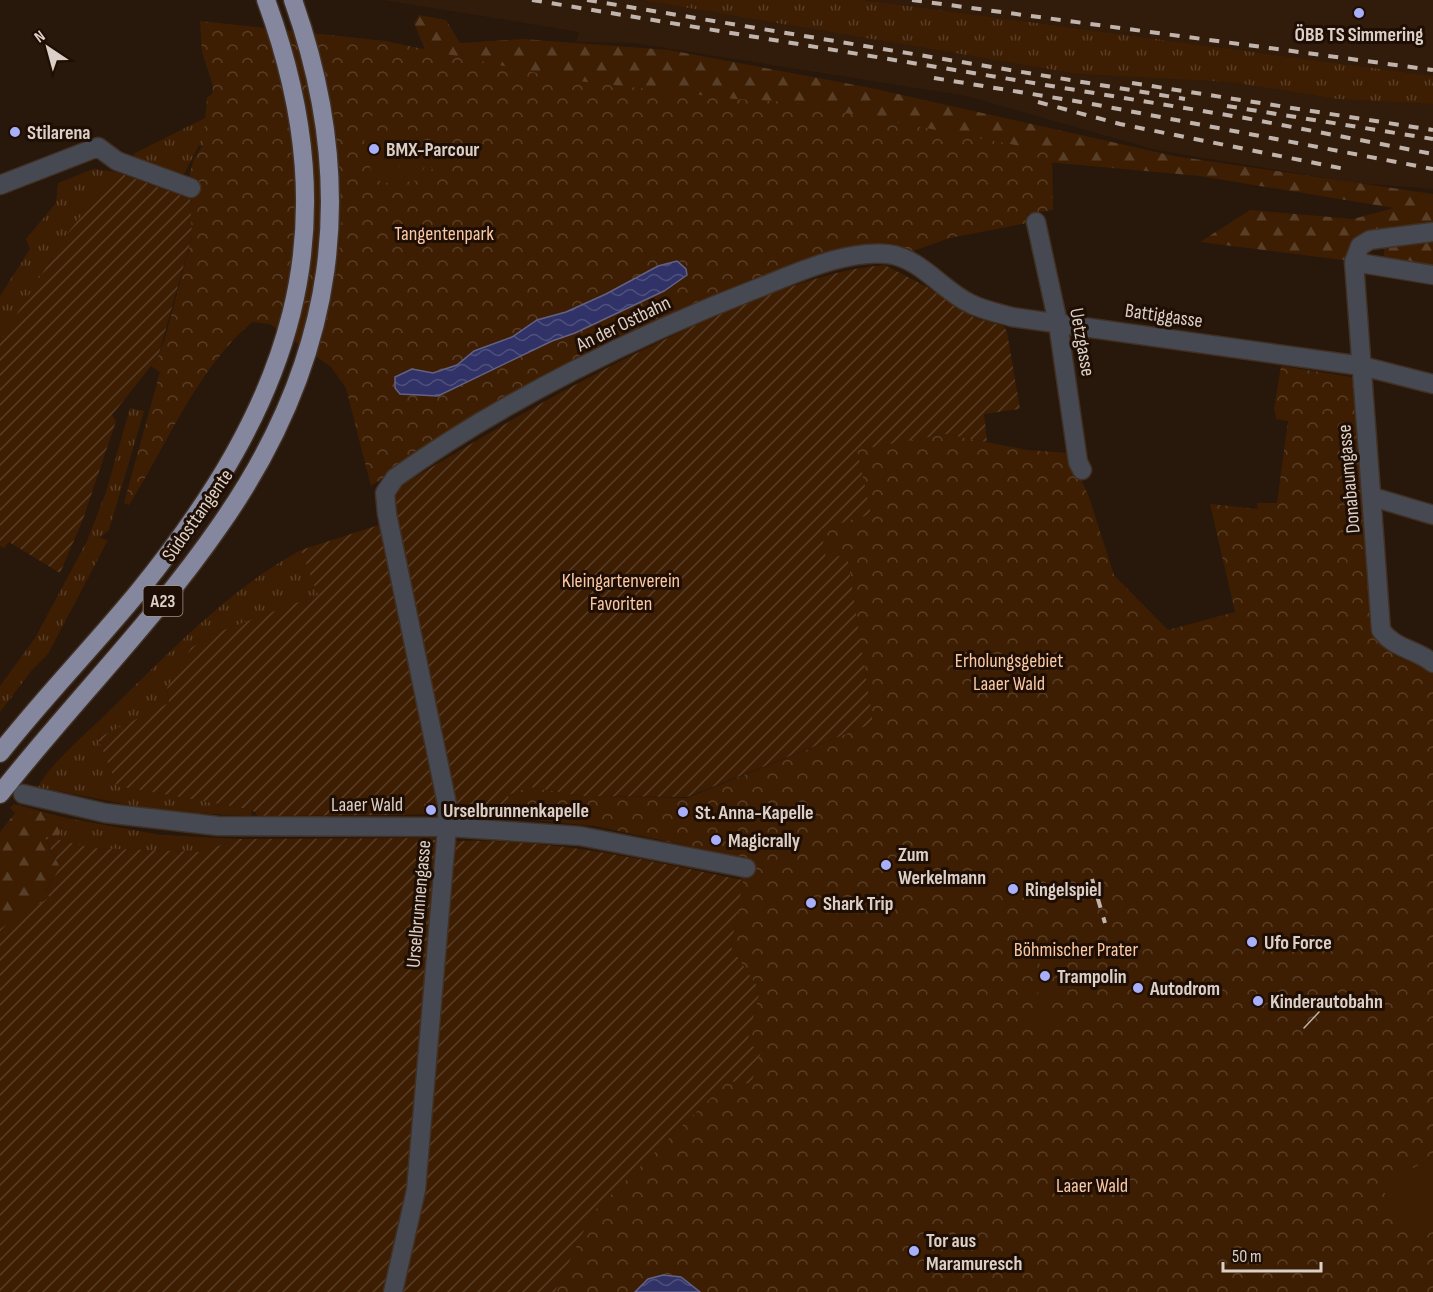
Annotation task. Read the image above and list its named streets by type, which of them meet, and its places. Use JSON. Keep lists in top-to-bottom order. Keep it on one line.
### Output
{"streets":{"highway":["Südosttangente","A23"],"street":["Battiggasse","An der Ostbahn","Uetzgasse","Donabaumgasse","Laaer Wald","Urselbrunnengasse"]},"crossings":[["Battiggasse","An der Ostbahn"],["Battiggasse","Uetzgasse"],["Battiggasse","Donabaumgasse"],["An der Ostbahn","Urselbrunnengasse"],["Laaer Wald","Urselbrunnengasse"]],"parks":["Tangentenpark","Kleingartenverein Favoriten","Erholungsgebiet Laaer Wald","Böhmischer Prater","Laaer Wald"],"places":["ÖBB TS Simmering","Stilarena","BMX-Parcour","Urselbrunnenkapelle","St. Anna-Kapelle","Magicrally","Zum Werkelmann","Ringelspiel","Shark Trip","Ufo Force","Trampolin","Autodrom","Kinderautobahn","Tor aus Maramuresch"],"scale_bar":"50 m","north":"top left"}
